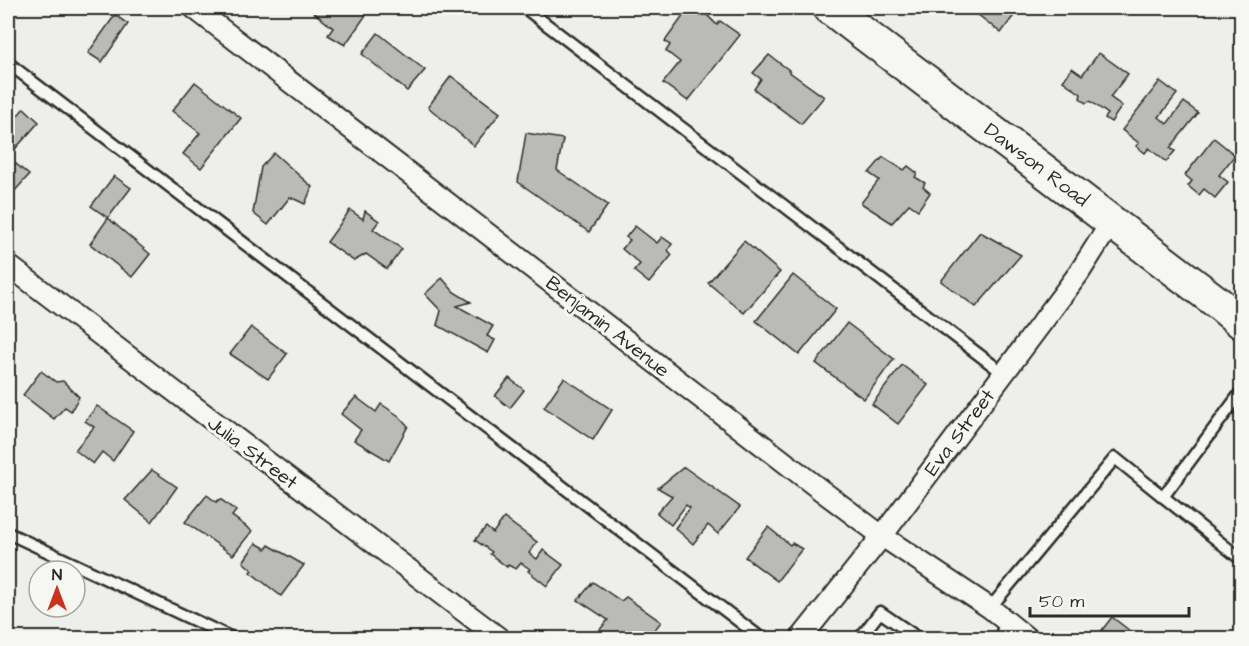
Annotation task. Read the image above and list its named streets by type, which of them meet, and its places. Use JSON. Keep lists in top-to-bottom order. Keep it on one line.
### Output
{"streets":{"main road":["Dawson Road"],"street":["Benjamin Avenue","Eva Street","Julia Street"]},"crossings":[["Dawson Road","Eva Street"],["Benjamin Avenue","Eva Street"]],"scale_bar":"50 m","north":"top"}
